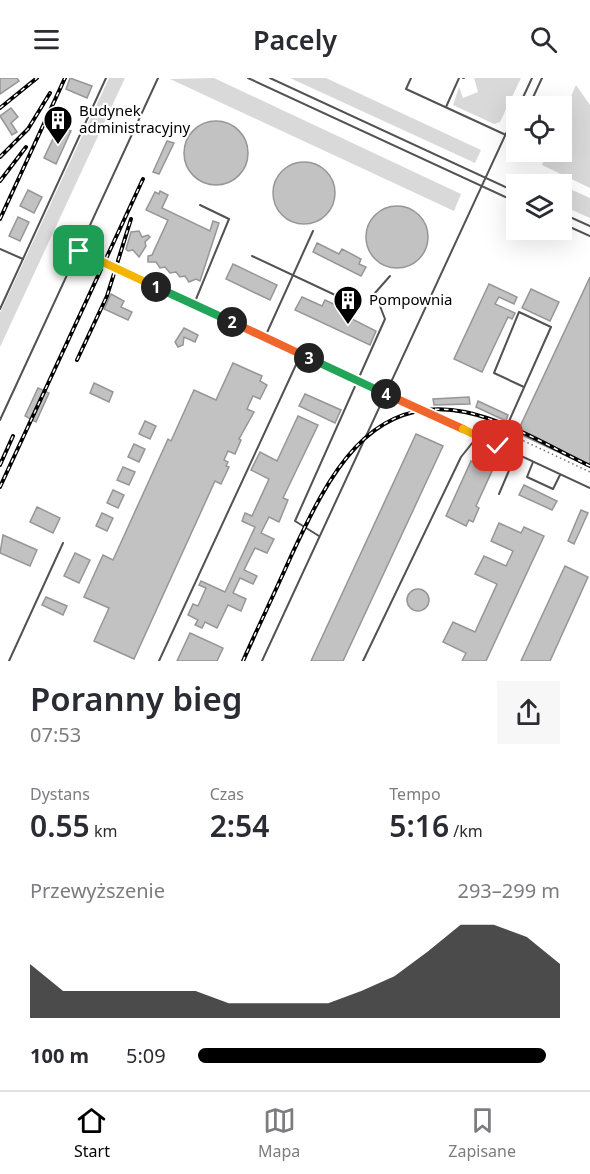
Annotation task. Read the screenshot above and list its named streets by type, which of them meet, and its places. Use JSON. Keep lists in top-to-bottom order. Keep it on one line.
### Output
{"places":{"building":["Budynek administracyjny","Pompownia"]},"page":{"header":"Pacely","pins":["1","2","3","4"],"heading":["Poranny bieg","07:53"],"stats":[["Dystans","0.55 km"],["Czas","2:54"],["Tempo","5:16 /km"]],"chart":["Przewyższenie","293–299 m"],"list":[{"name":"100 m","note":"5:09"}],"tabs":["Start","Mapa","Zapisane"]}}
